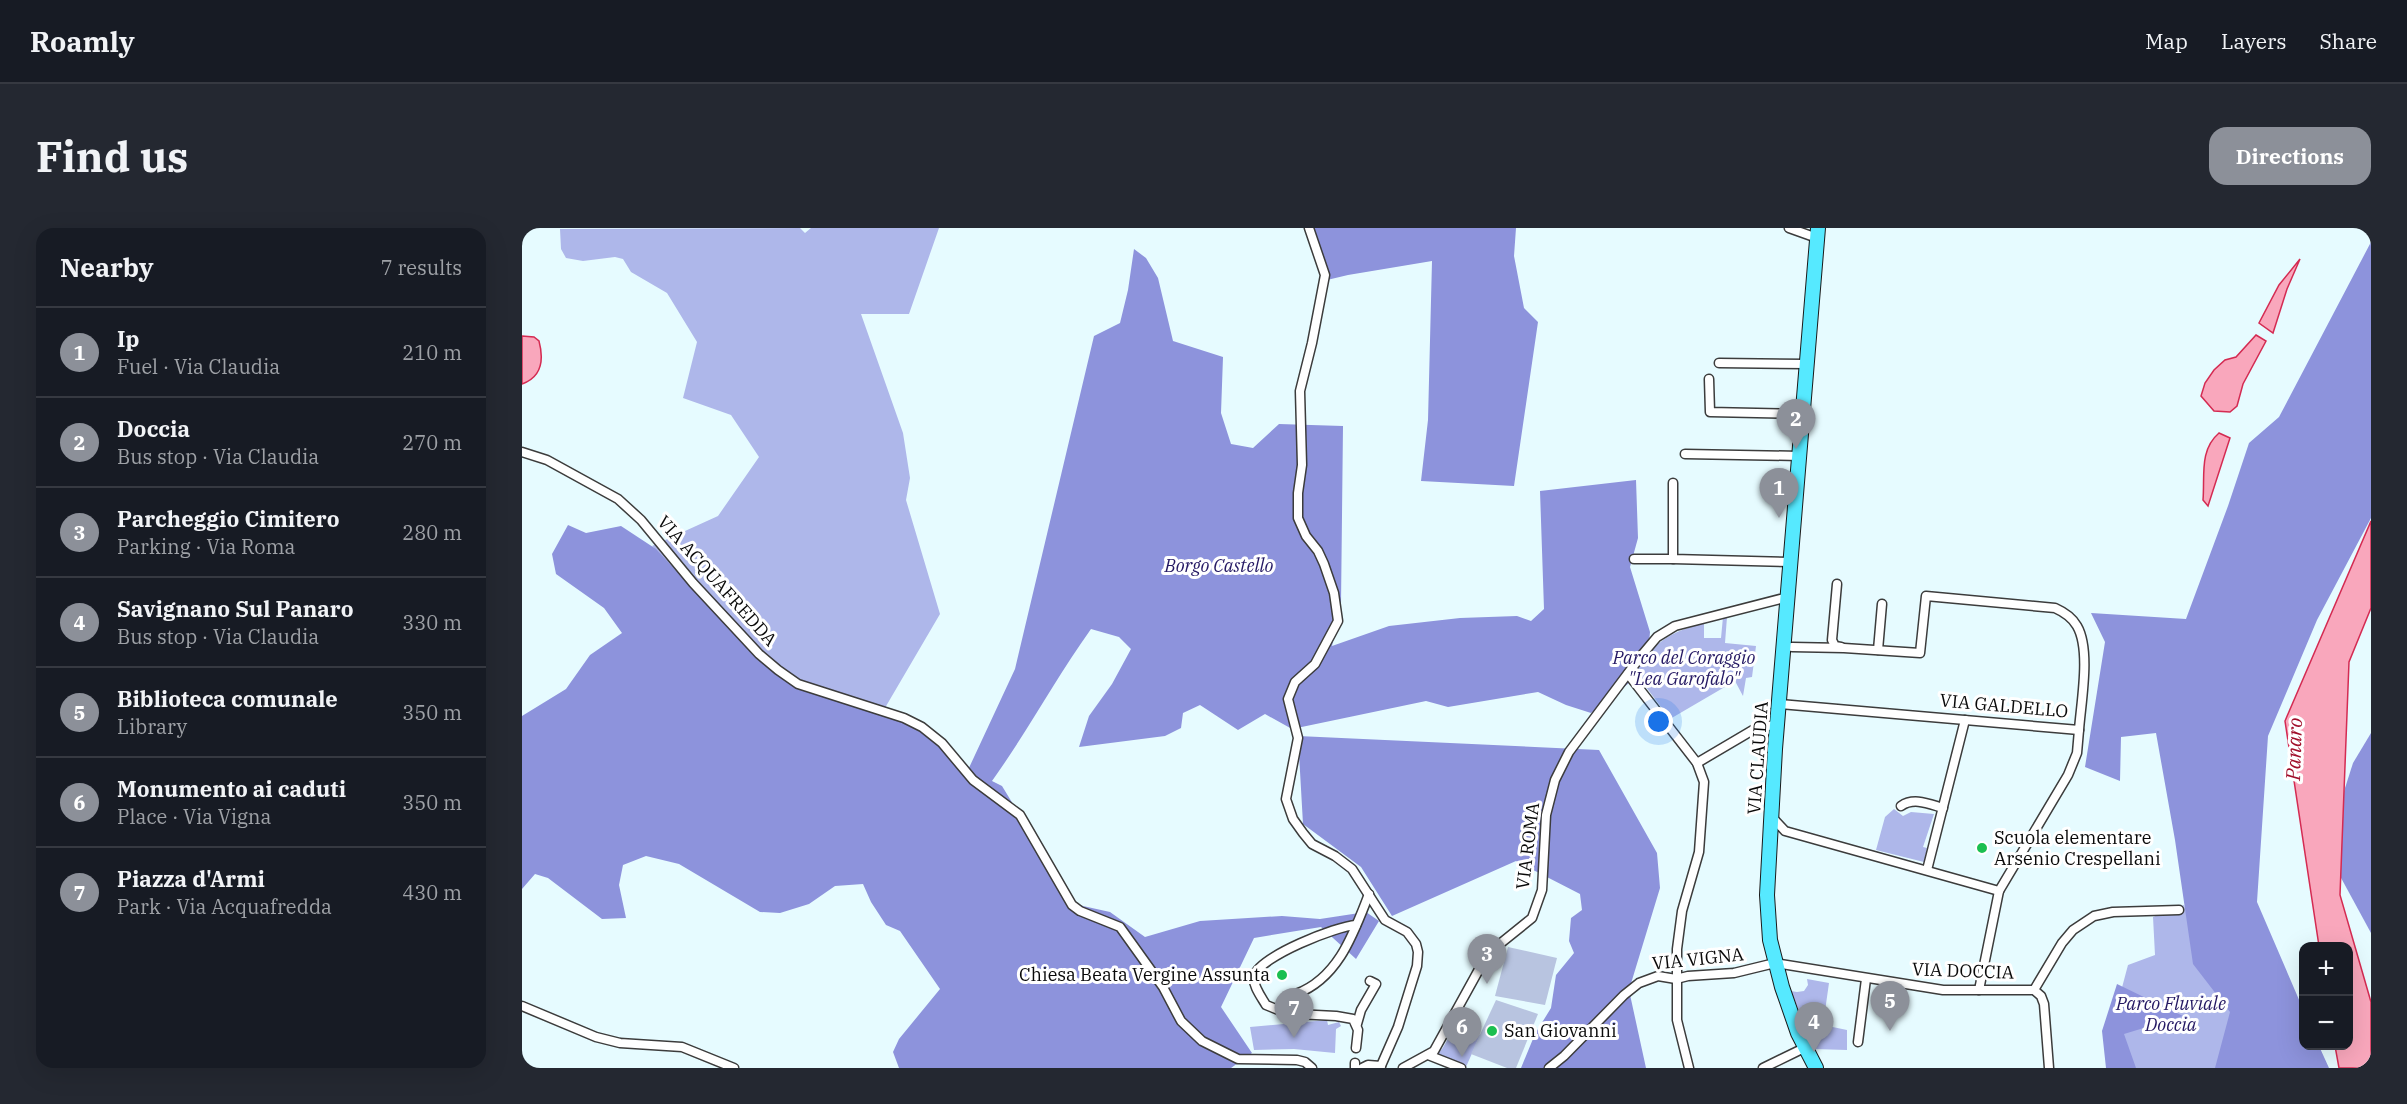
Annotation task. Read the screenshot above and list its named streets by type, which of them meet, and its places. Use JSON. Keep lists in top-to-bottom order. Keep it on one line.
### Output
{"streets":{"main road":["VIA CLAUDIA"],"street":["VIA ACQUAFREDDA","VIA GALDELLO","VIA ROMA","VIA VIGNA","VIA DOCCIA"]},"crossings":[["VIA GALDELLO","VIA CLAUDIA"],["VIA CLAUDIA","VIA ROMA"],["VIA CLAUDIA","VIA VIGNA"],["VIA CLAUDIA","VIA DOCCIA"],["VIA VIGNA","VIA DOCCIA"]],"water":["Panaro"],"parks":["Borgo Castello","Parco del Coraggio \"Lea Garofalo\"","Parco Fluviale Doccia"],"places":["Scuola elementare Arsenio Crespellani","Chiesa Beata Vergine Assunta","San Giovanni"],"page":{"header":"Roamly","nav":["Map","Layers","Share"],"buttons":"Directions","title":"Find us","heading":["Nearby","7 results"],"list":[{"mark":"1","name":"Ip","note":"Fuel · Via Claudia","value":"210 m"},{"mark":"2","name":"Doccia","note":"Bus stop · Via Claudia","value":"270 m"},{"mark":"3","name":"Parcheggio Cimitero","note":"Parking · Via Roma","value":"280 m"},{"mark":"4","name":"Savignano Sul Panaro","note":"Bus stop · Via Claudia","value":"330 m"},{"mark":"5","name":"Biblioteca comunale","note":"Library","value":"350 m"},{"mark":"6","name":"Monumento ai caduti","note":"Place · Via Vigna","value":"350 m"},{"mark":"7","name":"Piazza d'Armi","note":"Park · Via Acquafredda","value":"430 m"}],"pins":["2","1","3","5","7","4","6"],"map_buttons":["+","−"]}}
